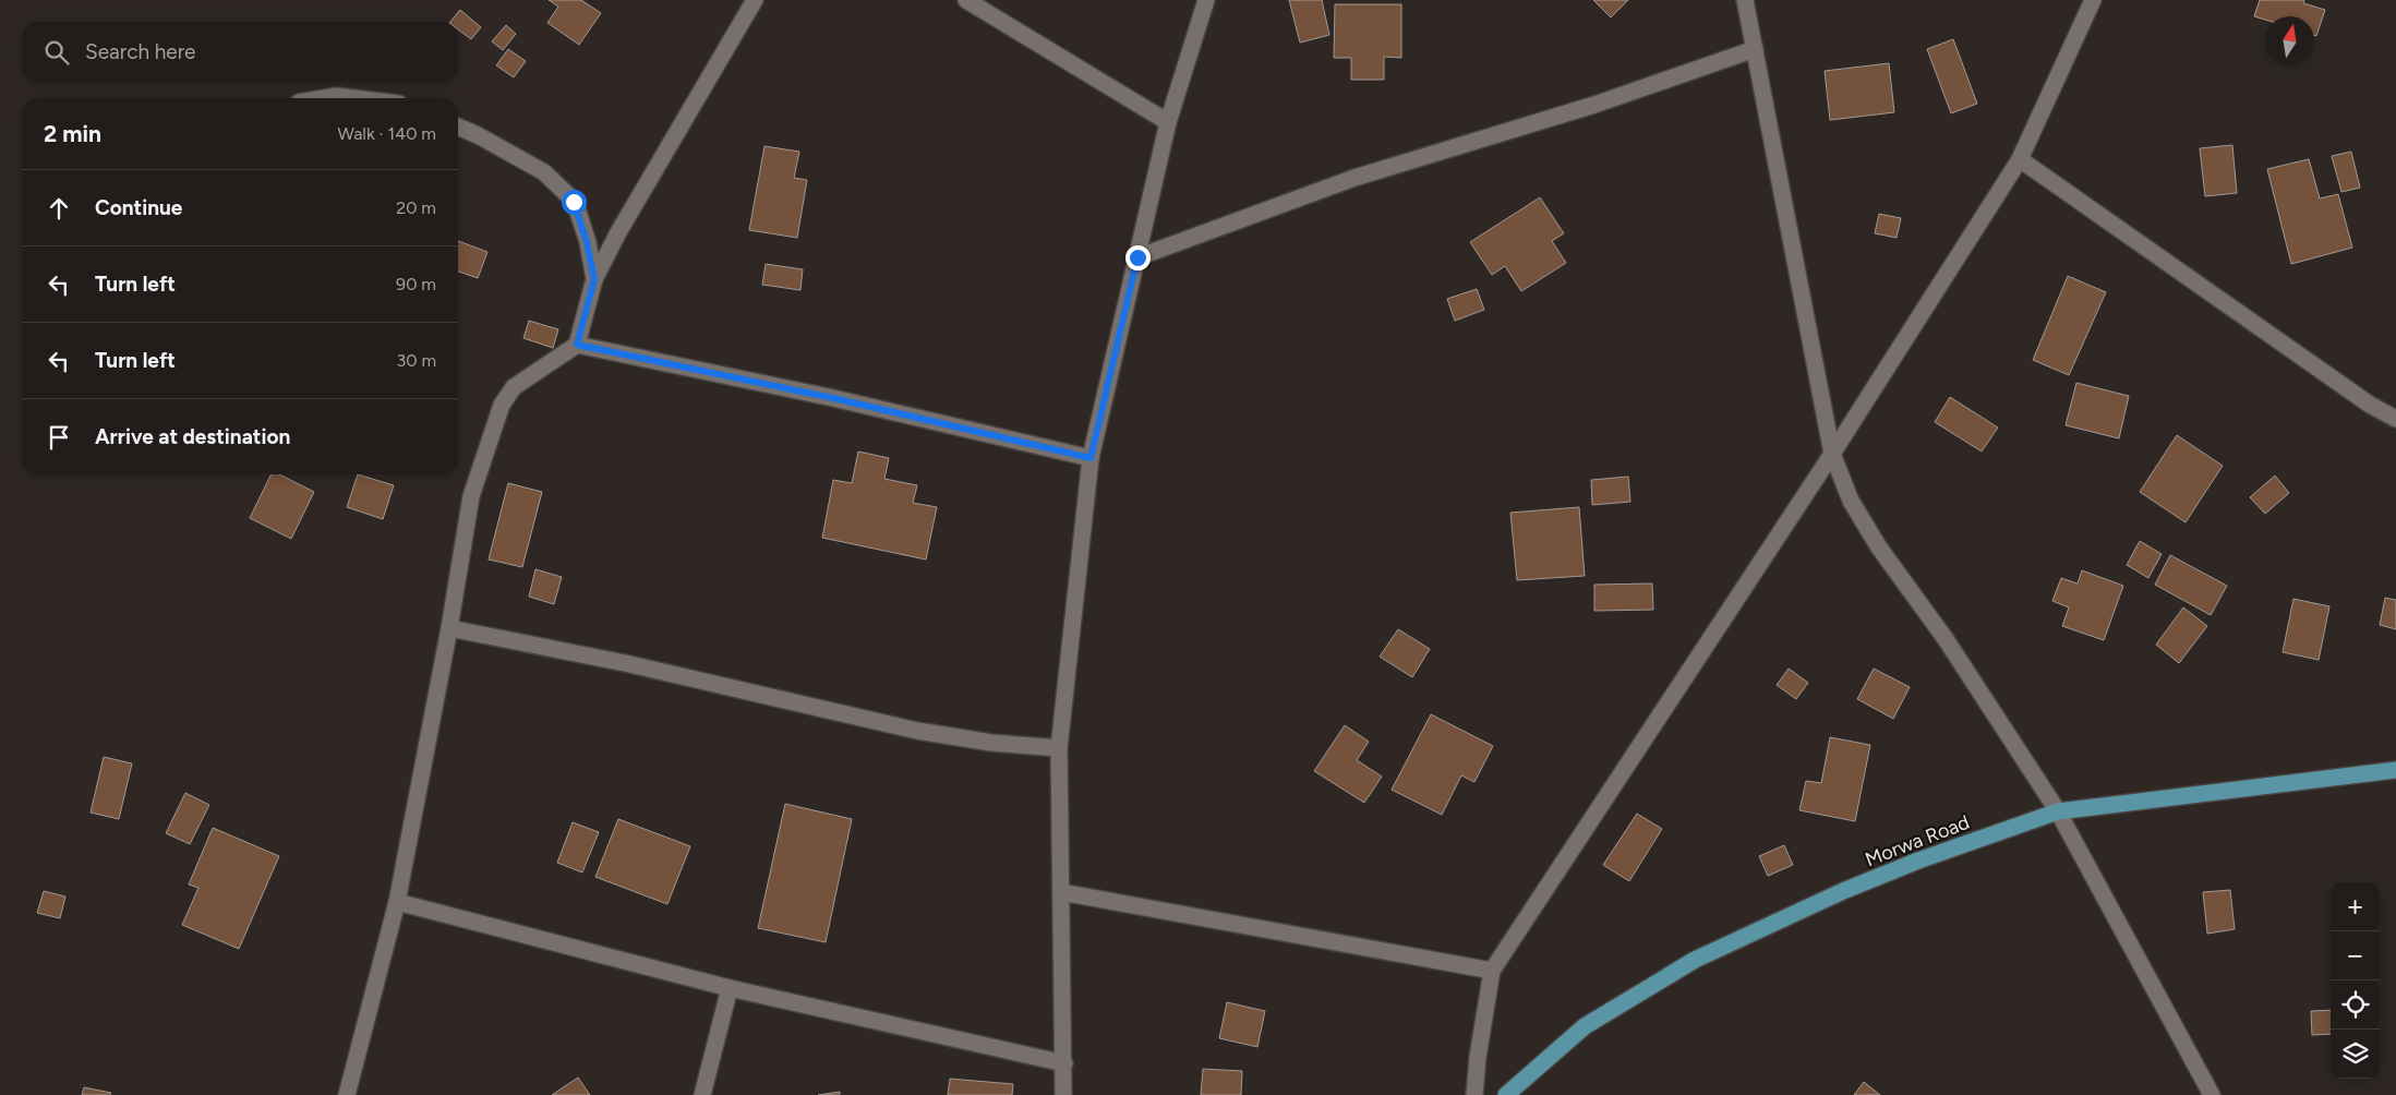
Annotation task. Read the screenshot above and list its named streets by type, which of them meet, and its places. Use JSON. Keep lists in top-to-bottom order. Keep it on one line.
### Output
{"streets":{"main road":["Morwa Road"]},"north":"top","page":{"search":"Search here","heading":["2 min","Walk · 140 m"],"list":[["Continue","20 m"],["Turn left","90 m"],["Turn left","30 m"],"Arrive at destination"],"map_buttons":["+","−"]}}
